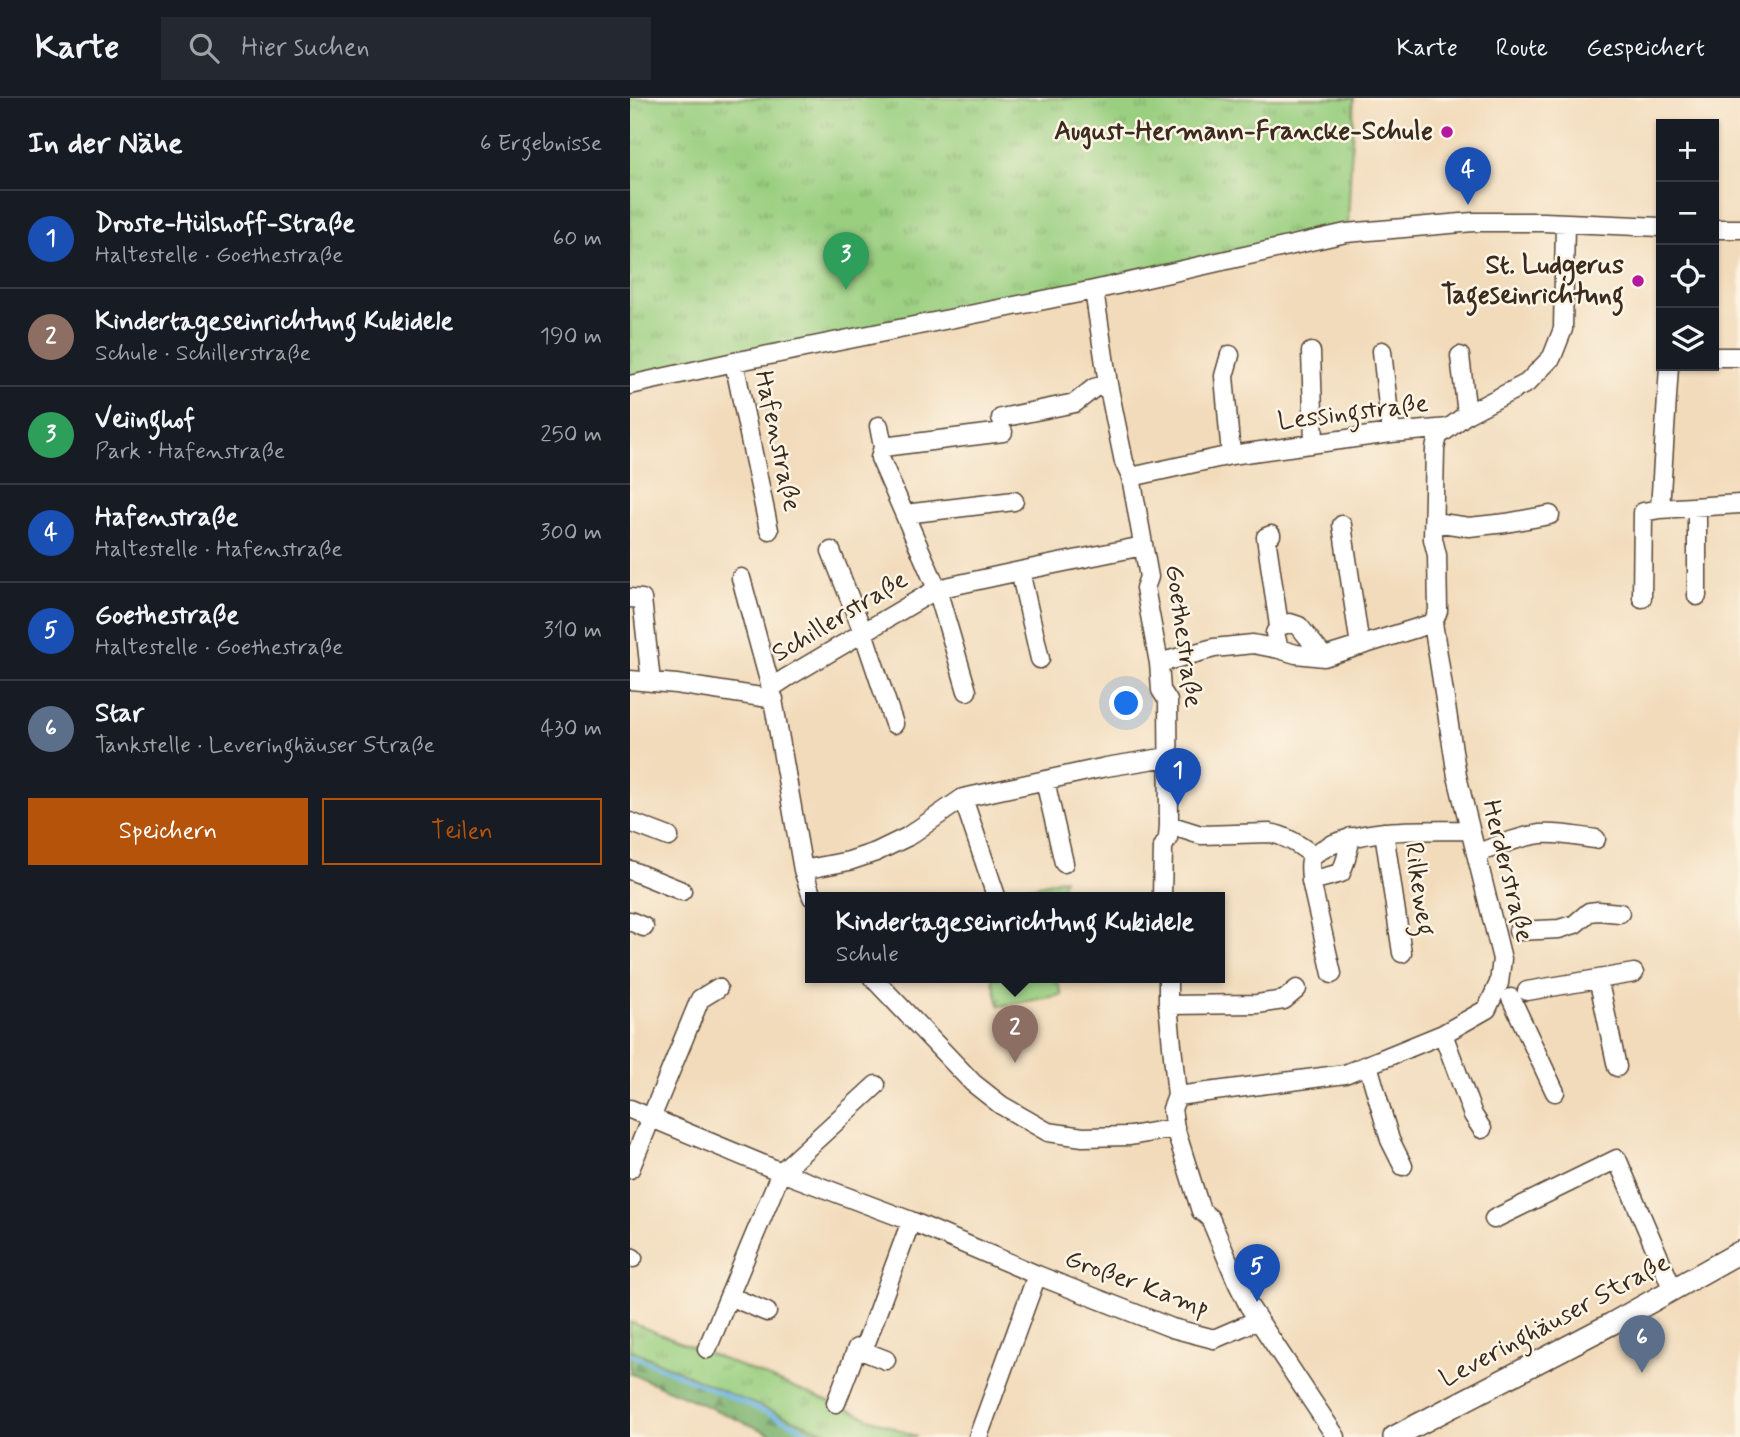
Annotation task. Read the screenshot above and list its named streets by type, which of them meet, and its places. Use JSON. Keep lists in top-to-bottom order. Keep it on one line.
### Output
{"streets":{"main road":["Leveringhäuser Straße"],"street":["Lessingstraße","Hafenstraße","Schillerstraße","Goethestraße","Herderstraße","Rilkeweg","Großer Kamp"]},"crossings":[["Lessingstraße","Hafenstraße"],["Lessingstraße","Goethestraße"],["Lessingstraße","Herderstraße"],["Hafenstraße","Goethestraße"],["Schillerstraße","Goethestraße"]],"places":["August-Hermann-Francke-Schule","St. Ludgerus Tageseinrichtung"],"page":{"header":"Karte","search":"Hier suchen","nav":["Karte","Route","Gespeichert"],"heading":["In der Nähe","6 Ergebnisse"],"map_buttons":["+","−"],"pins":["4","3","1","2","5","6"],"list":[{"mark":"1","name":"Droste-Hülshoff-Straße","note":"Haltestelle · Goethestraße","value":"60 m"},{"mark":"2","name":"Kindertageseinrichtung Kukidele","note":"Schule · Schillerstraße","value":"190 m"},{"mark":"3","name":"Veiinghof","note":"Park · Hafenstraße","value":"250 m"},{"mark":"4","name":"Hafenstraße","note":"Haltestelle · Hafenstraße","value":"300 m"},{"mark":"5","name":"Goethestraße","note":"Haltestelle · Goethestraße","value":"310 m"},{"mark":"6","name":"Star","note":"Tankstelle · Leveringhäuser Straße","value":"430 m"}],"buttons":["Speichern","Teilen"],"popup":["Kindertageseinrichtung Kukidele","Schule"]}}
